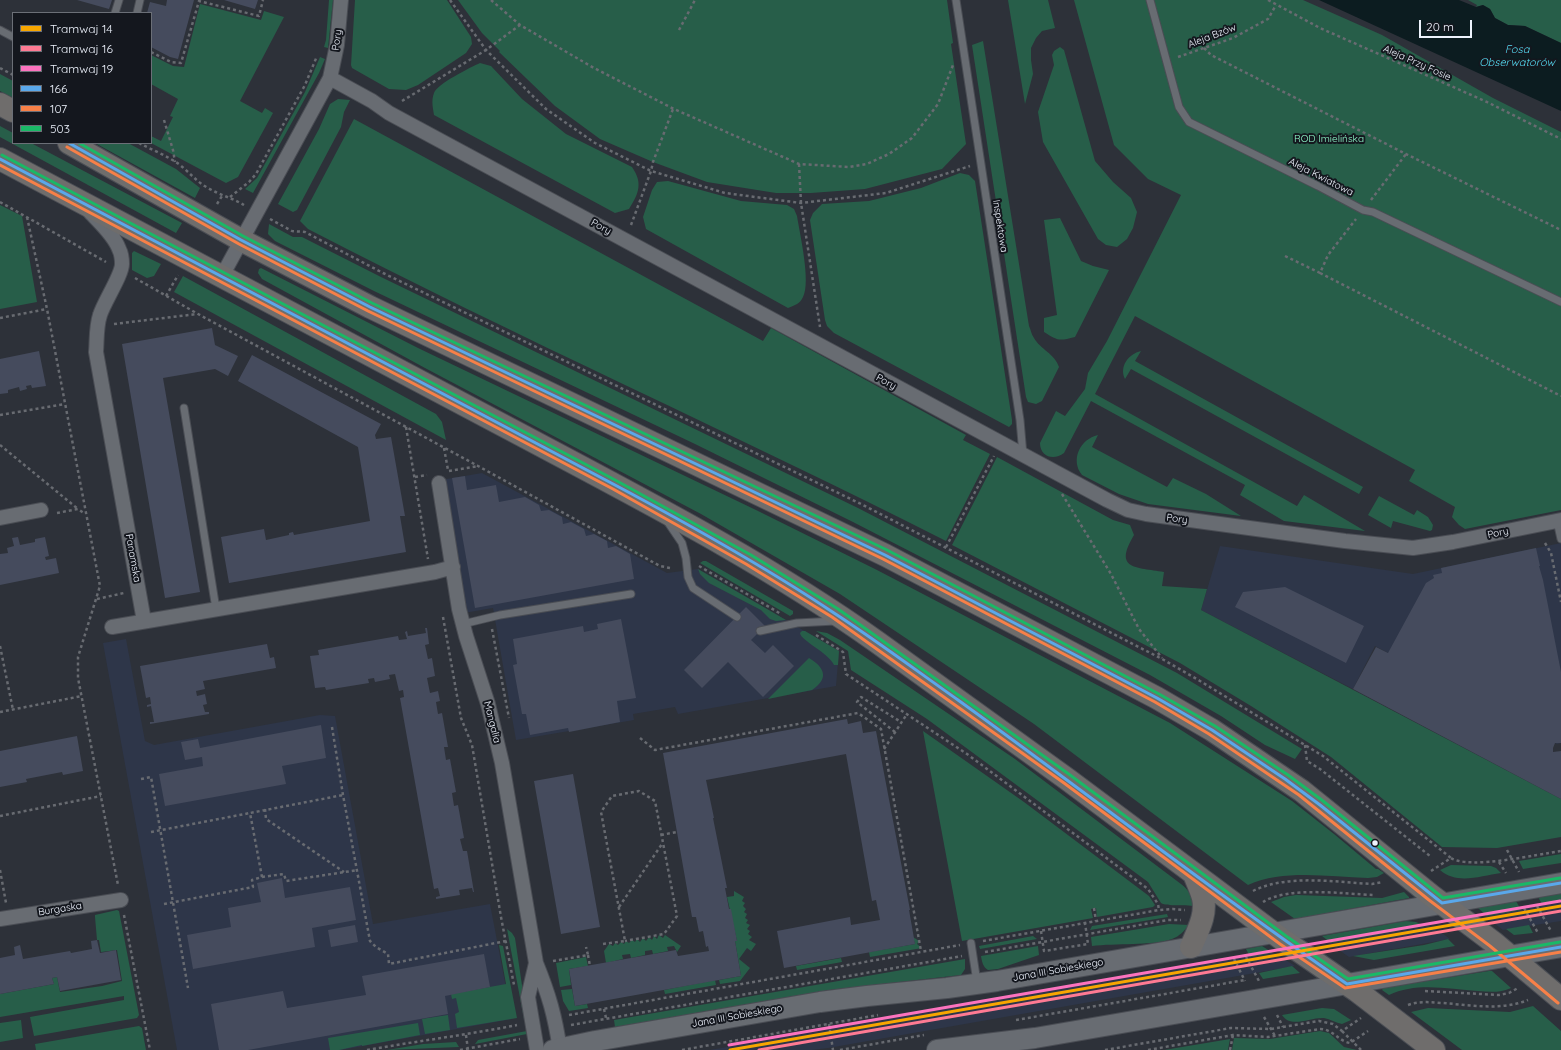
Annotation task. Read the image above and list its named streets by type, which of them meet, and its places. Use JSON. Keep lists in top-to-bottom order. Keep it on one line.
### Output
{"streets":{"main road":["Jana III Sobieskiego"],"street":["Pory","Panamska","Mangalia","Burgaska"],"lane":["Aleja Kwiatowa","Inspektowa"],"path":["Aleja Bzów","Aleja Przy Fosie"]},"crossings":[["Aleja Bzów","Aleja Przy Fosie"],["Aleja Bzów","Aleja Kwiatowa"],["Pory","Inspektowa"],["Mangalia","Jana III Sobieskiego"]],"water":["Fosa Obserwatorów"],"parks":["ROD Imielińska"],"lines":["transit line 166","transit line 503","transit line 107","tram line 19","tram line 14","tram line 16"],"legend":["Tramwaj 14","Tramwaj 16","Tramwaj 19","166","107","503"],"scale_bar":"20 m"}
